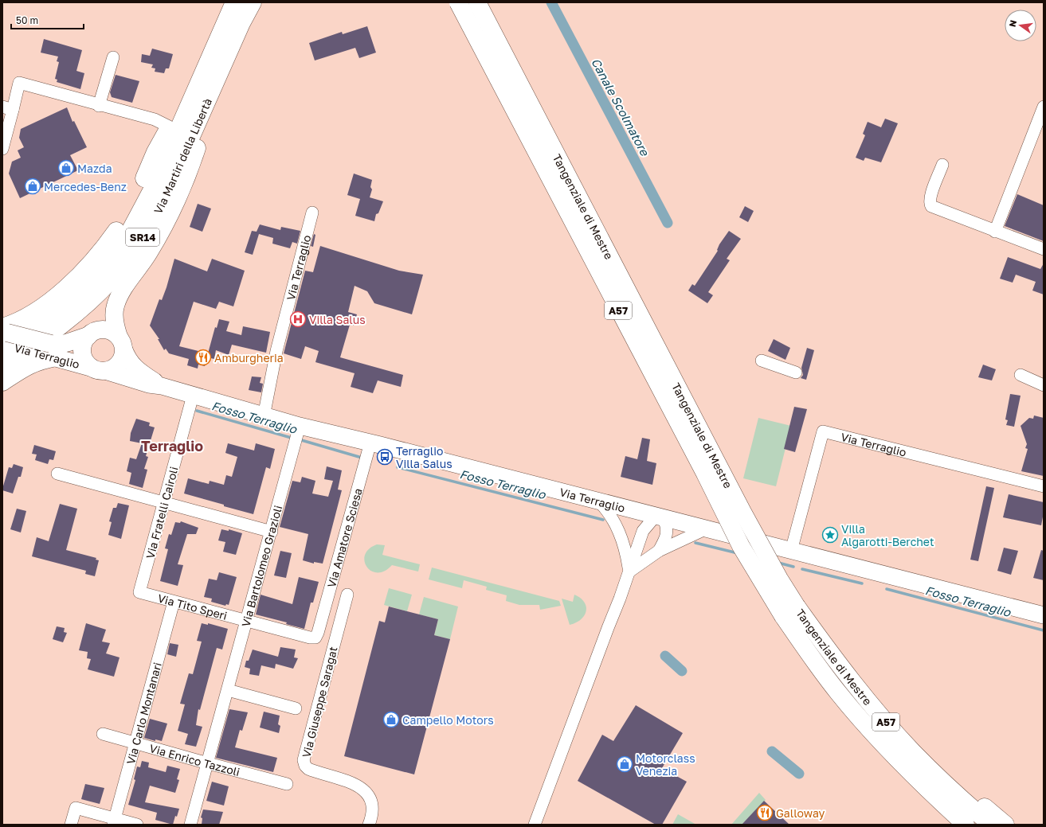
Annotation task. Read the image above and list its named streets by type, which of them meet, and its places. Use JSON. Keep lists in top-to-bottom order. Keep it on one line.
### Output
{"streets":{"main road":["Via Martiri della Libertà","Tangenziale di Mestre","SR14","Via Terraglio","A57"],"street":["Via Fratelli Cairoli","Via Amatore Sciesa","Via Bartolomeo Grazioli","Via Tito Speri","Via Giuseppe Saragat","Via Carlo Montanari","Via Enrico Tazzoli"]},"crossings":[["Via Martiri della Libertà","SR14"],["Via Martiri della Libertà","Via Terraglio"],["Tangenziale di Mestre","A57"],["SR14","Via Terraglio"],["Via Terraglio","Via Fratelli Cairoli"],["Via Terraglio","Via Amatore Sciesa"],["Via Terraglio","Via Bartolomeo Grazioli"],["Via Fratelli Cairoli","Via Tito Speri"],["Via Amatore Sciesa","Via Tito Speri"],["Via Bartolomeo Grazioli","Via Tito Speri"],["Via Bartolomeo Grazioli","Via Enrico Tazzoli"],["Via Tito Speri","Via Carlo Montanari"],["Via Carlo Montanari","Via Enrico Tazzoli"]],"districts":["Terraglio"],"water":["Canale Scolmatore","Fosso Terraglio"],"places":{"shop":["Mazda","Mercedes-Benz","Campello Motors","Motorclass Venezia"],"hospital":["Villa Salus"],"restaurant":["Amburgheria","Galloway"],"bus stop":["Terraglio Villa Salus"],"place":["Villa Algarotti-Berchet"]},"scale_bar":"50 m","north":"left"}
